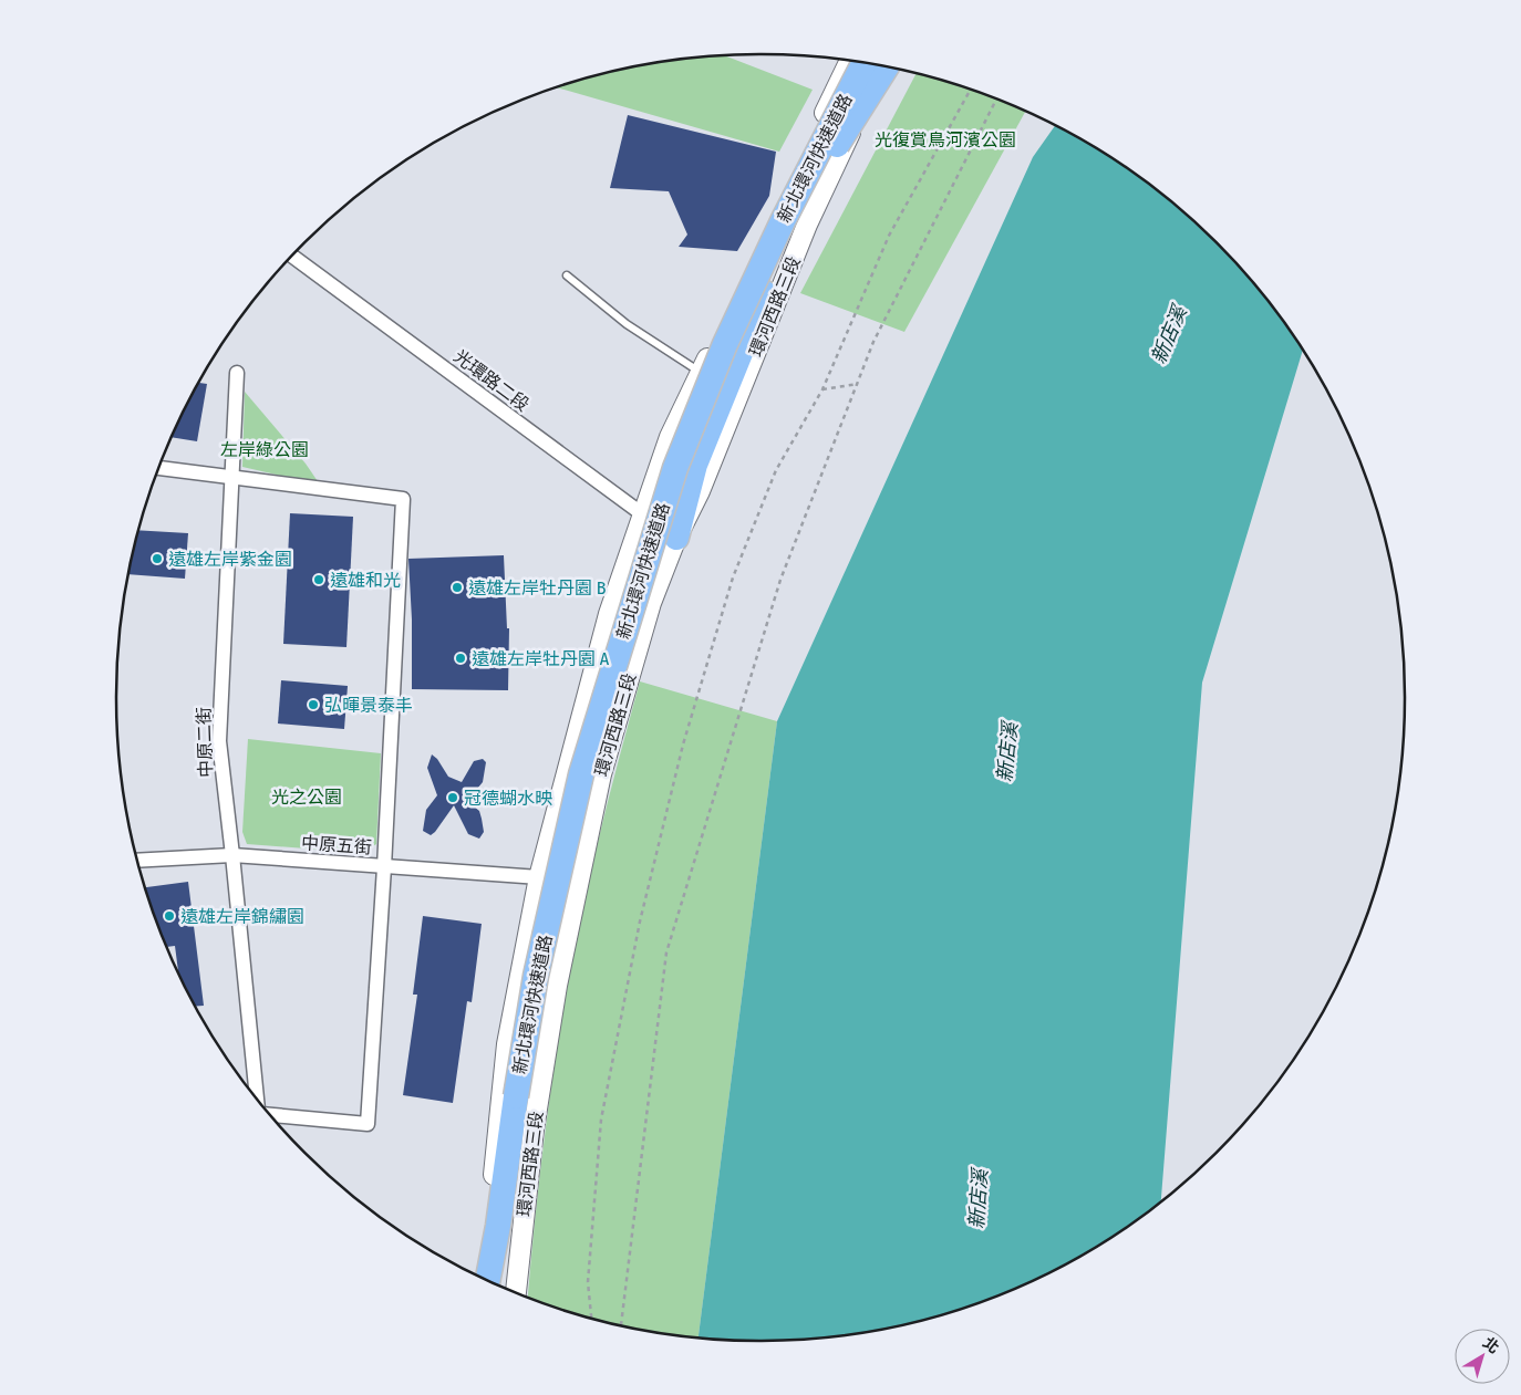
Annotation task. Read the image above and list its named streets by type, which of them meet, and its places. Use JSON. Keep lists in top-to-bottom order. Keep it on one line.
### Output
{"streets":{"highway":["新北環河快速道路"],"main road":["環河西路三段"],"street":["光環路二段","中原二街","中原五街"]},"crossings":[["新北環河快速道路","環河西路三段"],["新北環河快速道路","光環路二段"],["環河西路三段","光環路二段"],["環河西路三段","中原五街"],["中原二街","中原五街"]],"water":["新店溪"],"parks":["光復賞鳥河濱公園","左岸綠公園","光之公園"],"places":["遠雄左岸紫金園","遠雄和光","遠雄左岸牡丹園 B","遠雄左岸牡丹園 A","弘暉景泰丰","冠德蝴水映","遠雄左岸錦繡園"],"north":"top right"}
